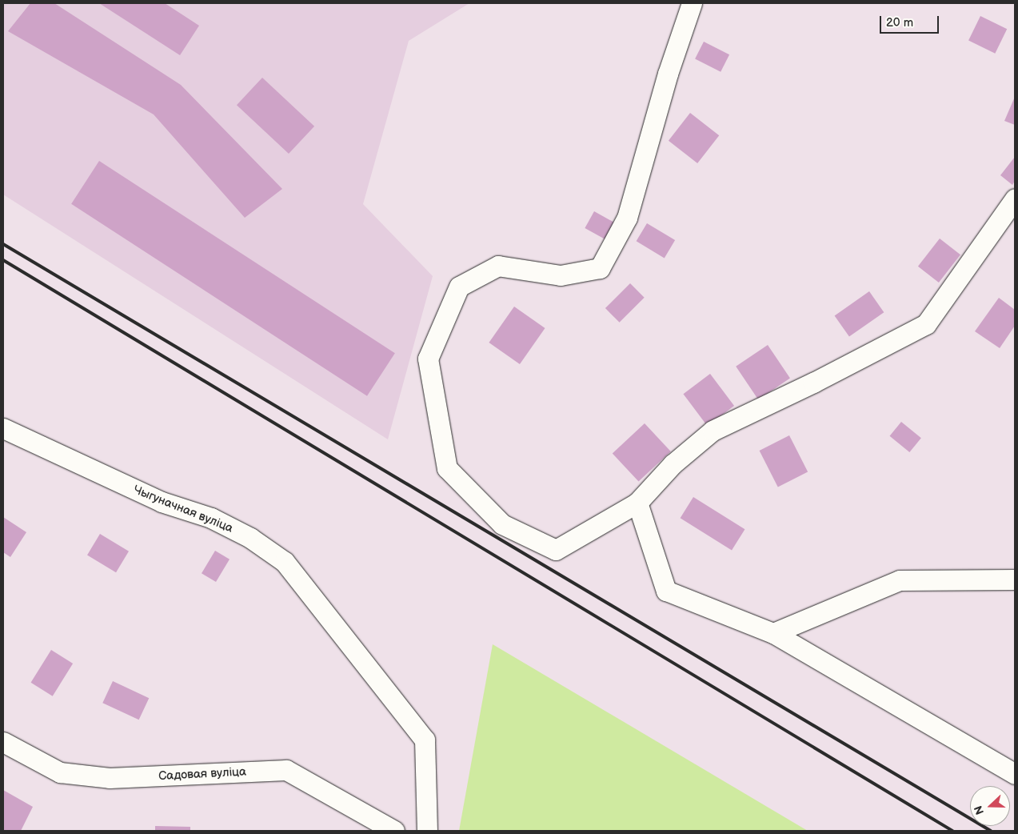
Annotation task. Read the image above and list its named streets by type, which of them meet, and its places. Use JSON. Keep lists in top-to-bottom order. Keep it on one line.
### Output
{"streets":{"street":["Чыгуначная вуліца","Садовая вуліца"]},"scale_bar":"20 m","north":"left"}
